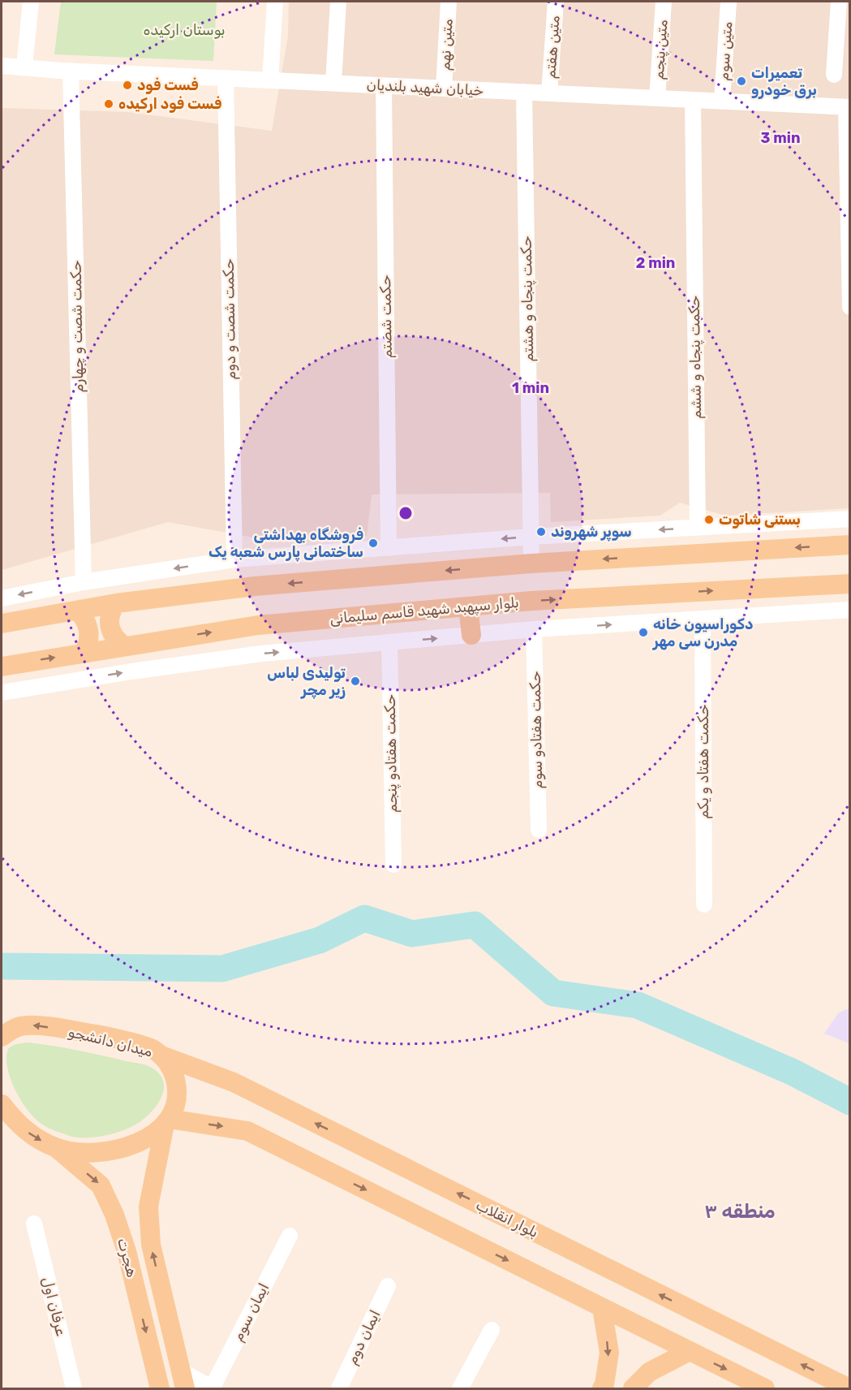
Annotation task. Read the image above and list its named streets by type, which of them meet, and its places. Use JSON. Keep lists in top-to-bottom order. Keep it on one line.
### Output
{"streets":{"main road":["بلوار سپهبد شهید قاسم سلیمانی","میدان دانشجو","بلوار انقلاب","هجرت"],"street":["متین نهم","متین هفتم","متین پنجم","متین سوم","خیابان شهید بلندیان","حکمت پنجاه و هشتم","حکمت شصتم","حکمت شصت و دوم","حکمت شصت و چهارم","حکمت پنجاه و ششم","حکمت هفتادو سوم","حکمت هفتادو پنجم","حکمت هفتاد و یکم","عرفان اول","ایمان سوم","ایمان دوم"]},"crossings":[["متین نهم","خیابان شهید بلندیان"],["متین هفتم","خیابان شهید بلندیان"],["متین پنجم","خیابان شهید بلندیان"],["متین سوم","خیابان شهید بلندیان"],["خیابان شهید بلندیان","حکمت پنجاه و هشتم"],["خیابان شهید بلندیان","حکمت شصتم"],["خیابان شهید بلندیان","حکمت شصت و دوم"],["خیابان شهید بلندیان","حکمت شصت و چهارم"],["خیابان شهید بلندیان","حکمت پنجاه و ششم"],["میدان دانشجو","بلوار انقلاب"],["میدان دانشجو","هجرت"]],"one_way":["میدان دانشجو"],"districts":["منطقه ۳"],"parks":["بوستان ارکیده"],"places":["تعمیرات برق خودرو","فست فود","فست فود ارکیده","بستنی شاتوت","سوپر شهروند","فروشگاه بهداشتی ساختمانی پارس شعبه یک","دکوراسیون خانه مدرن سی مهر","تولیدی لباس زیر مچر"],"rings":["3 min","2 min","1 min"]}
